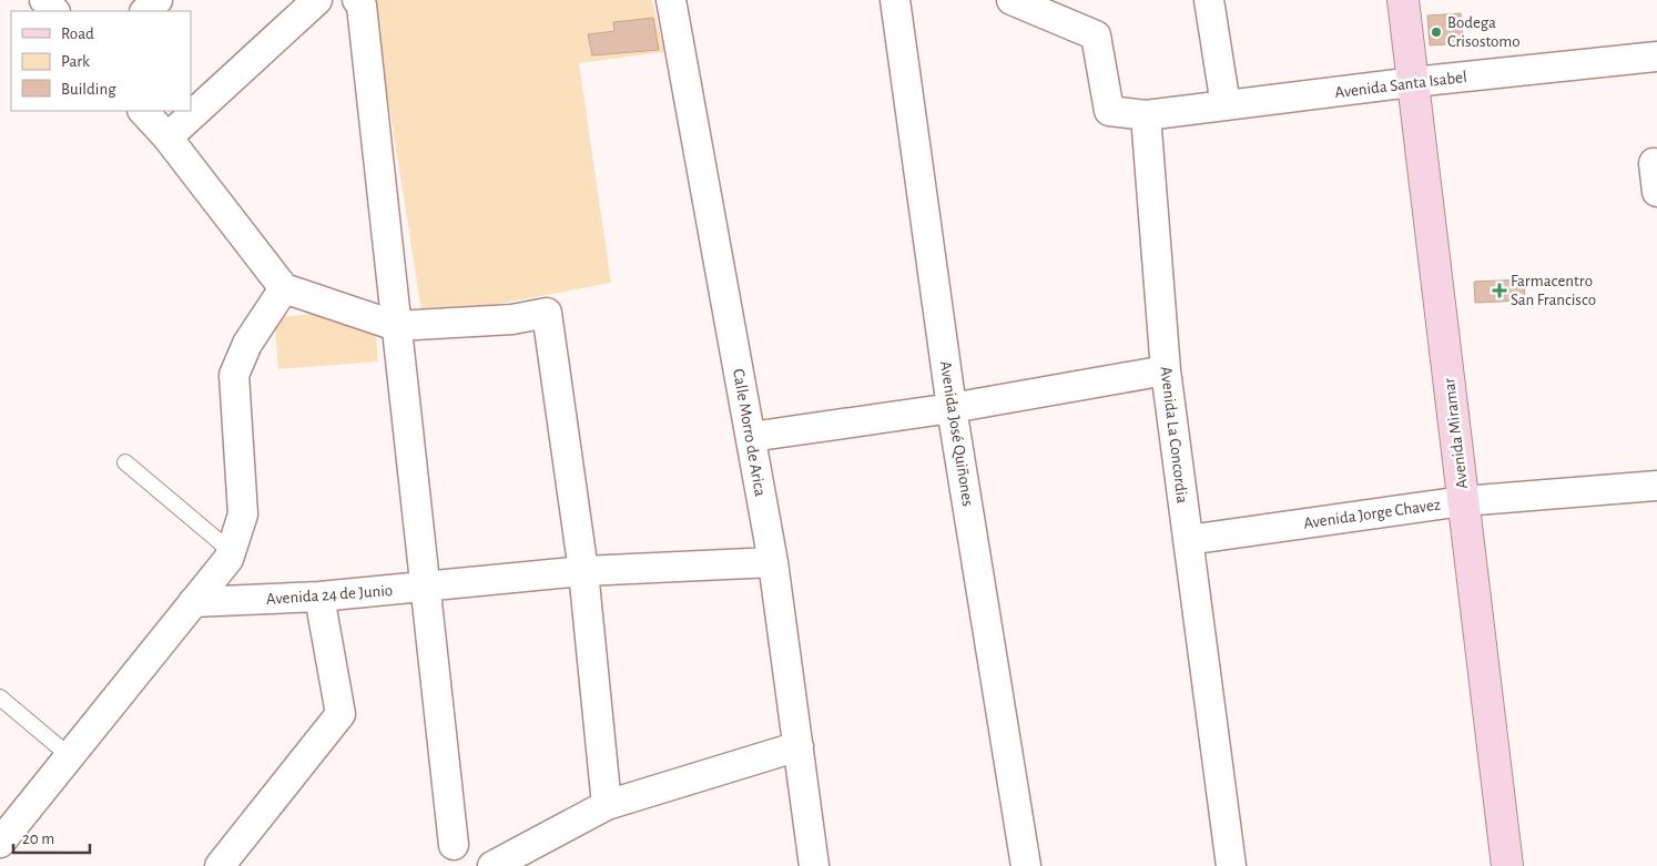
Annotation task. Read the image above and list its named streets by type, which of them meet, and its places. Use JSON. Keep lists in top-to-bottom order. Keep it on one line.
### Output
{"streets":{"street":["Avenida Santa Isabel","Calle Morro de Arica","Avenida José Quiñones","Avenida Miramar","Avenida La Concordia","Avenida Jorge Chavez","Avenida 24 de Junio"]},"crossings":[["Avenida Santa Isabel","Avenida Miramar"],["Avenida Santa Isabel","Avenida La Concordia"],["Calle Morro de Arica","Avenida 24 de Junio"],["Avenida Miramar","Avenida Jorge Chavez"],["Avenida La Concordia","Avenida Jorge Chavez"]],"places":{"other":["Bodega Crisostomo"],"health":["Farmacentro San Francisco"]},"legend":["Road","Park","Building"],"scale_bar":"20 m"}
